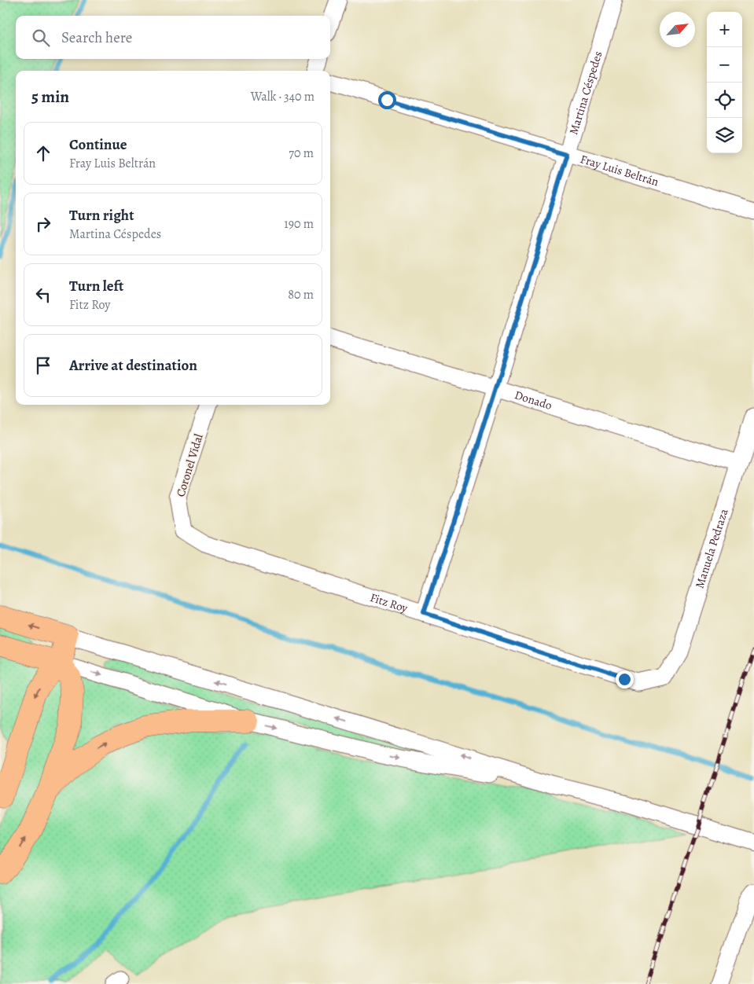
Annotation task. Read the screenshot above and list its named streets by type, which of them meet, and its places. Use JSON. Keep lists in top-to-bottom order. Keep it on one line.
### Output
{"streets":{"street":["Martina Céspedes","Fray Luis Beltrán","Donado","Coronel Vidal","Manuela Pedraza","Fitz Roy"]},"crossings":[["Martina Céspedes","Fray Luis Beltrán"],["Martina Céspedes","Donado"],["Martina Céspedes","Fitz Roy"],["Donado","Manuela Pedraza"],["Coronel Vidal","Fitz Roy"],["Manuela Pedraza","Fitz Roy"]],"north":"top right","page":{"map_buttons":["+","−"],"search":"Search here","heading":["5 min","Walk · 340 m"],"list":[["Continue","Fray Luis Beltrán","70 m"],["Turn right","Martina Céspedes","190 m"],["Turn left","Fitz Roy","80 m"],"Arrive at destination"]}}
